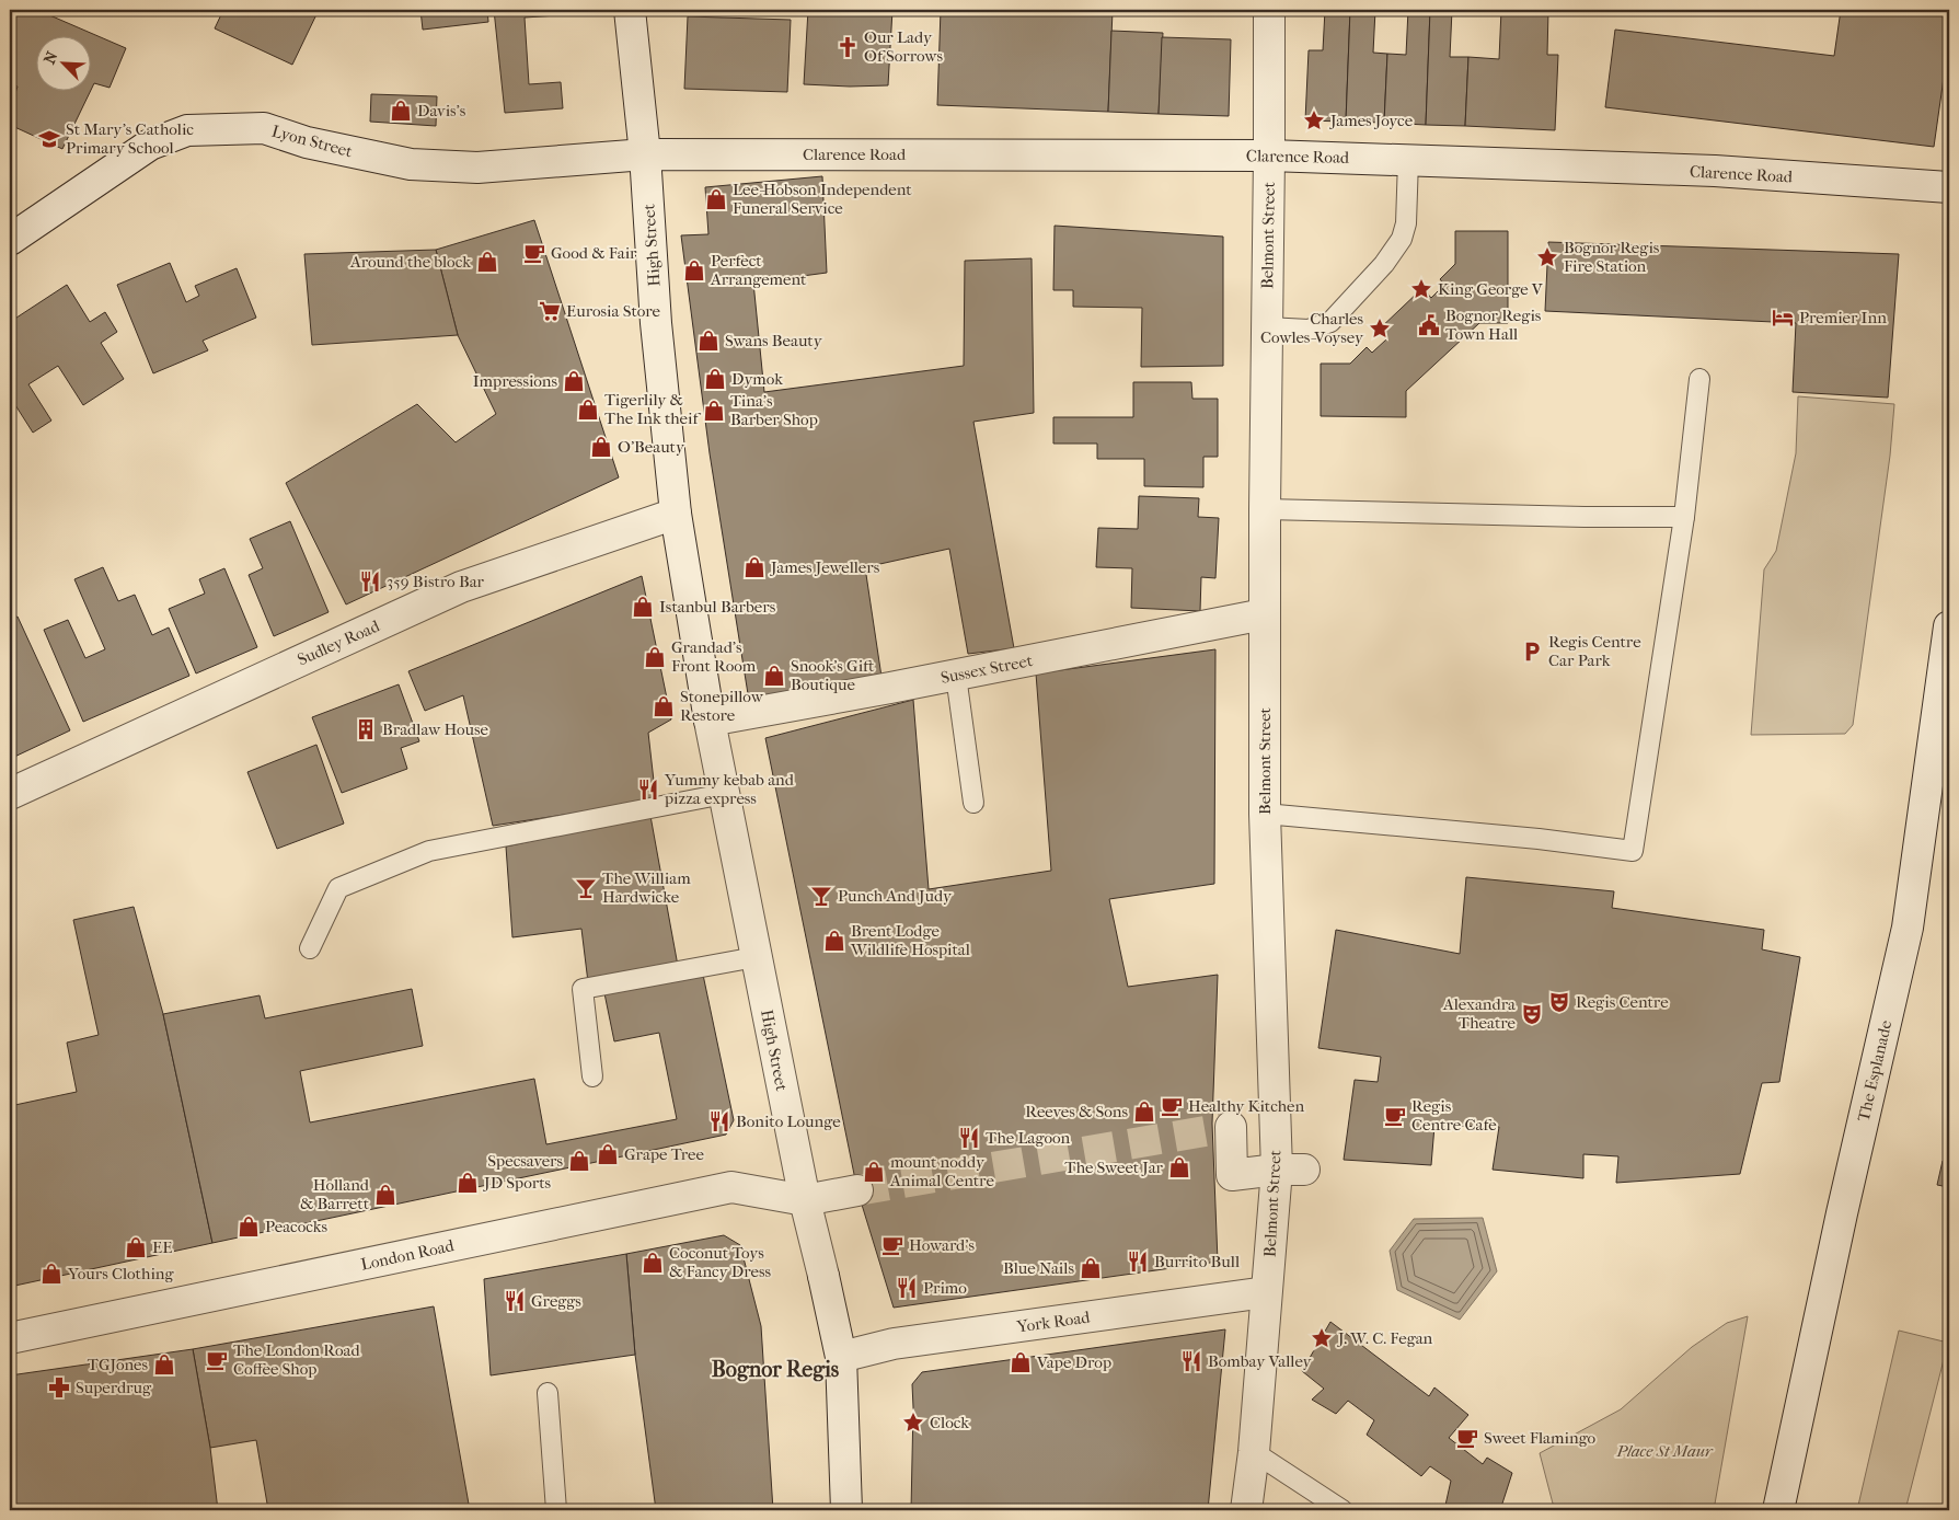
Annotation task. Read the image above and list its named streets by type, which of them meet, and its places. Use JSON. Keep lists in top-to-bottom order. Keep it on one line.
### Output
{"streets":{"street":["Lyon Street","Clarence Road","Belmont Street","High Street","Sudley Road","Sussex Street","The Esplanade","London Road","York Road"]},"crossings":[["Lyon Street","Clarence Road"],["Lyon Street","High Street"],["Clarence Road","Belmont Street"],["Clarence Road","High Street"],["Belmont Street","Sussex Street"],["Belmont Street","York Road"],["High Street","Sudley Road"],["High Street","Sussex Street"],["High Street","London Road"],["High Street","York Road"]],"districts":["Bognor Regis"],"parks":["Place St Maur"],"places":{"church":["Our Lady Of Sorrows"],"shop":["Davis's","Lee-Hobson Independent Funeral Service","Around the block","Perfect Arrangement","Swans Beauty","Dymok","Impressions","Tigerlily & The Ink theif","Tina's Barber Shop","O'Beauty","James Jewellers","Istanbul Barbers","Grandad's Front Room","Snook's Gift Boutique","Stonepillow Restore","Brent Lodge Wildlife Hospital","Reeves & Sons","Grape Tree","Specsavers","The Sweet Jar","mount noddy Animal Centre","JD Sports","Holland & Barrett","Peacocks","EE","Coconut Toys & Fancy Dress","Blue Nails","Yours Clothing","Vape Drop","TGJones"],"place":["James Joyce","Bognor Regis Fire Station","King George V","Charles Cowles-Voysey","J. W. C. Fegan","Clock"],"school or university":["St Mary's Catholic Primary School"],"cafe":["Good & Fair","Healthy Kitchen","Regis Centre Cafe","Howard's","The London Road Coffee Shop","Sweet Flamingo"],"supermarket":["Eurosia Store"],"hotel":["Premier Inn"],"public building":["Bognor Regis Town Hall"],"restaurant":["359 Bistro Bar","Yummy kebab and pizza express","Bonito Lounge","The Lagoon","Burrito Bull","Primo","Greggs","Bombay Valley"],"parking":["Regis Centre Car Park"],"building":["Bradlaw House"],"bar":["The William Hardwicke","Punch And Judy"],"theatre":["Regis Centre","Alexandra Theatre"],"pharmacy":["Superdrug"]},"north":"top left"}
